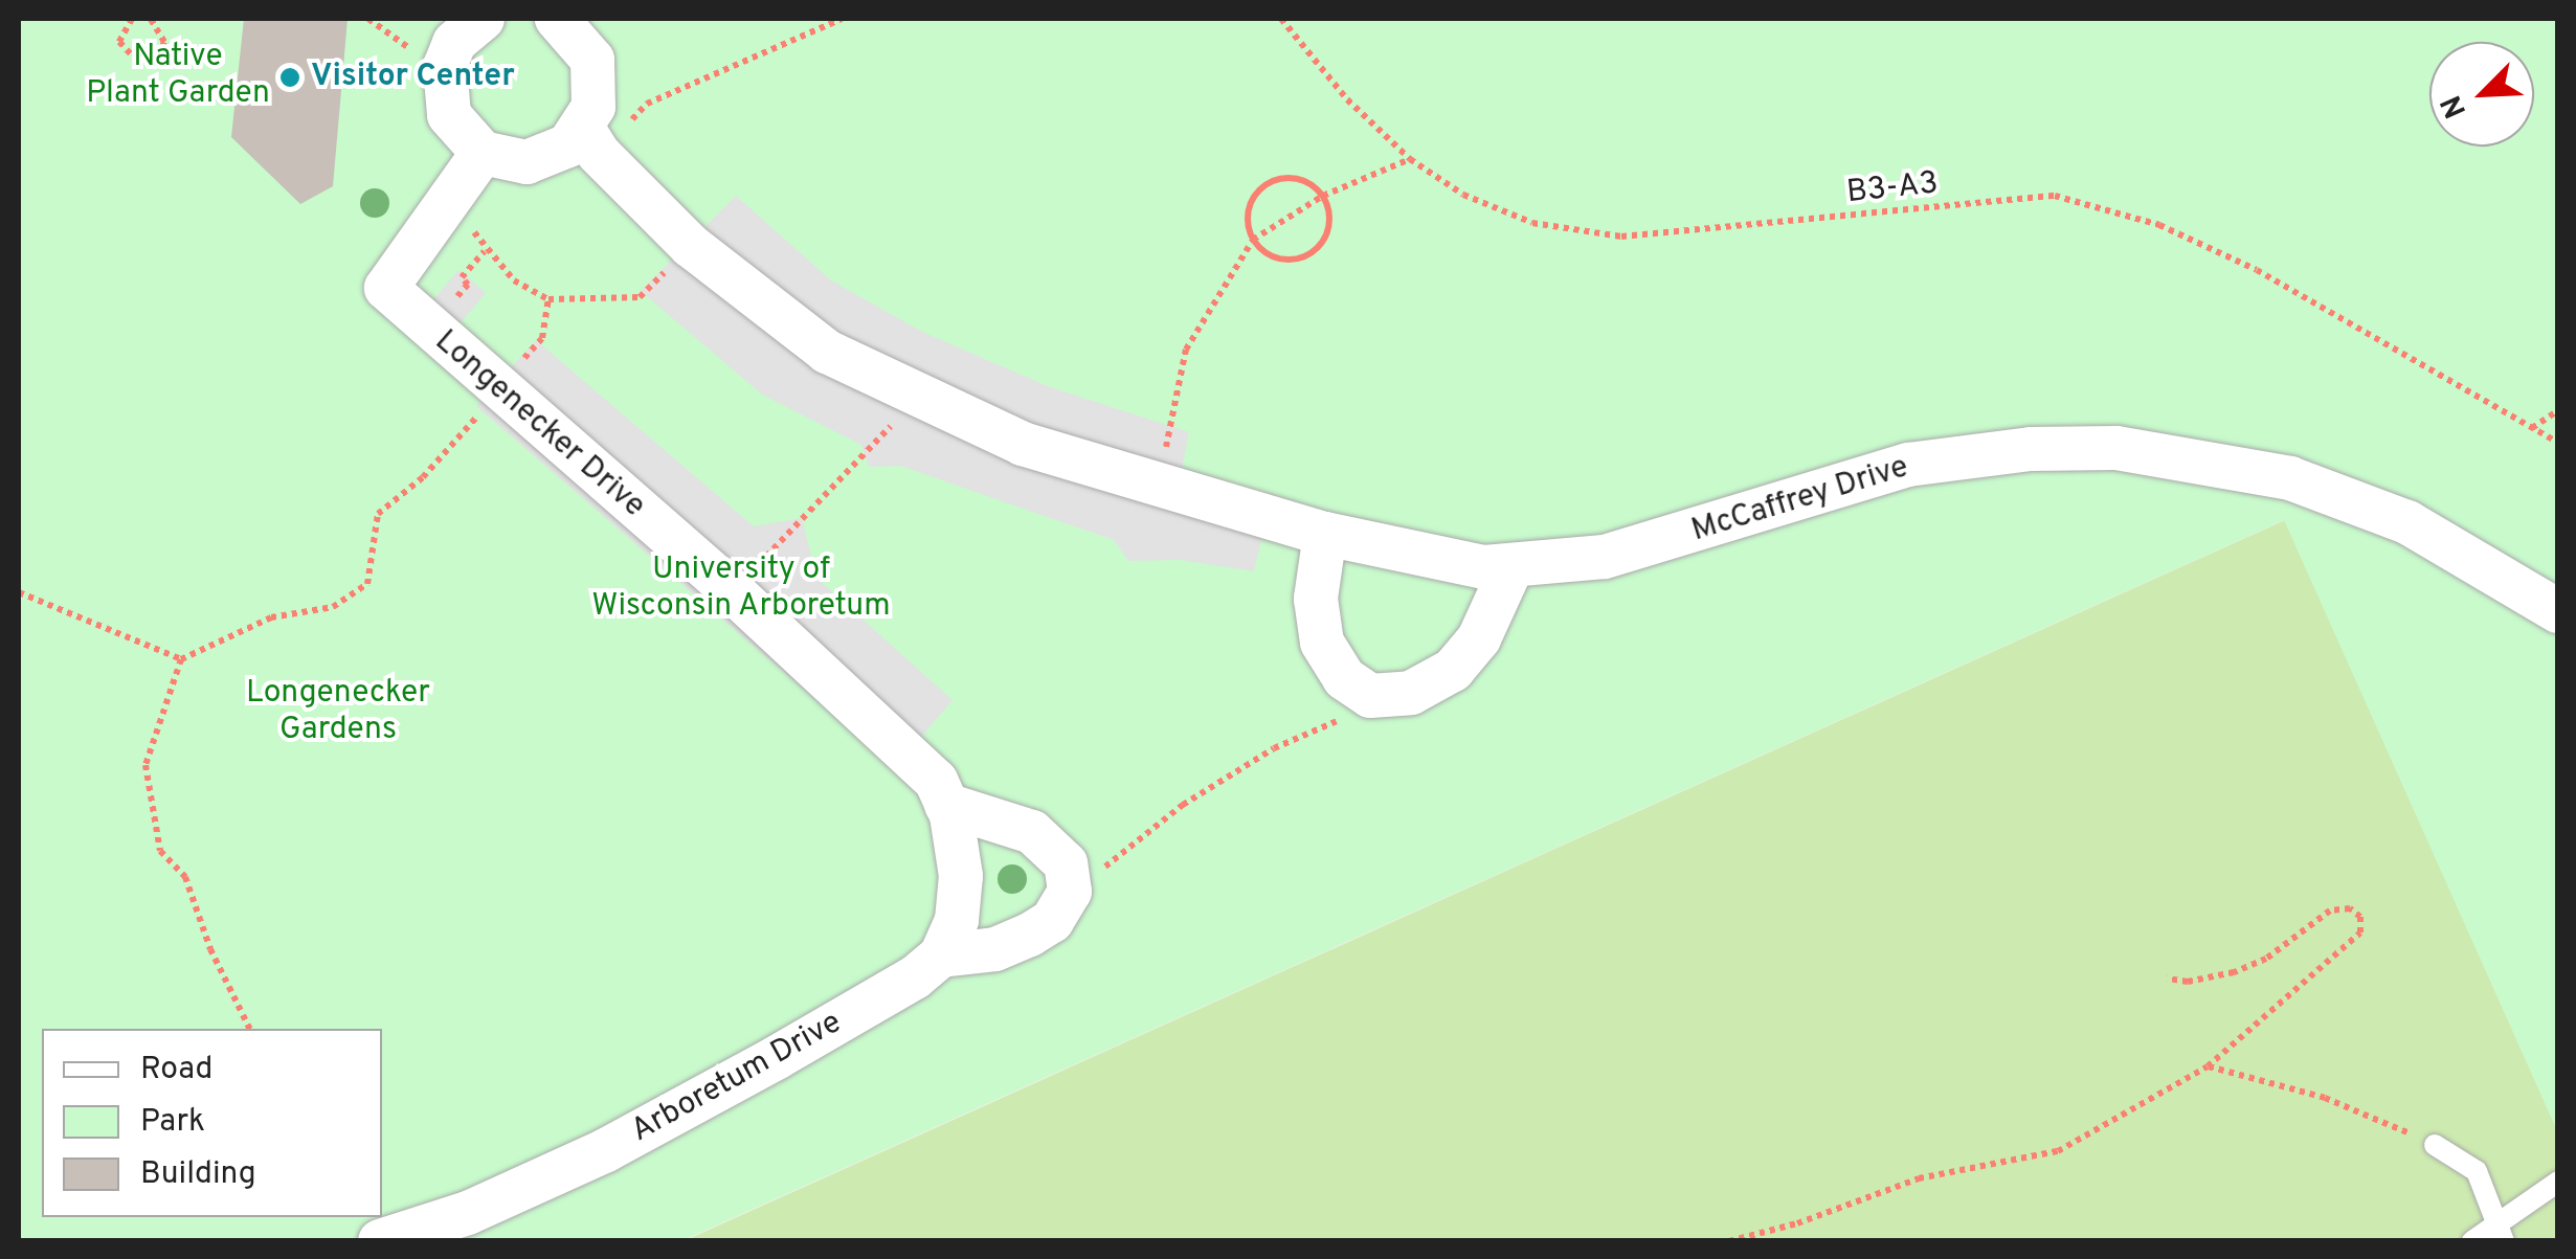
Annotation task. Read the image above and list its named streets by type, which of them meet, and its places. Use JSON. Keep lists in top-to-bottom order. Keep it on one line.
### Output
{"streets":{"street":["Longenecker Drive","McCaffrey Drive","Arboretum Drive"],"path":["B3-A3"]},"parks":["Native Plant Garden","University of Wisconsin Arboretum","Longenecker Gardens"],"places":["Visitor Center"],"legend":["Road","Park","Building"],"north":"bottom left"}
